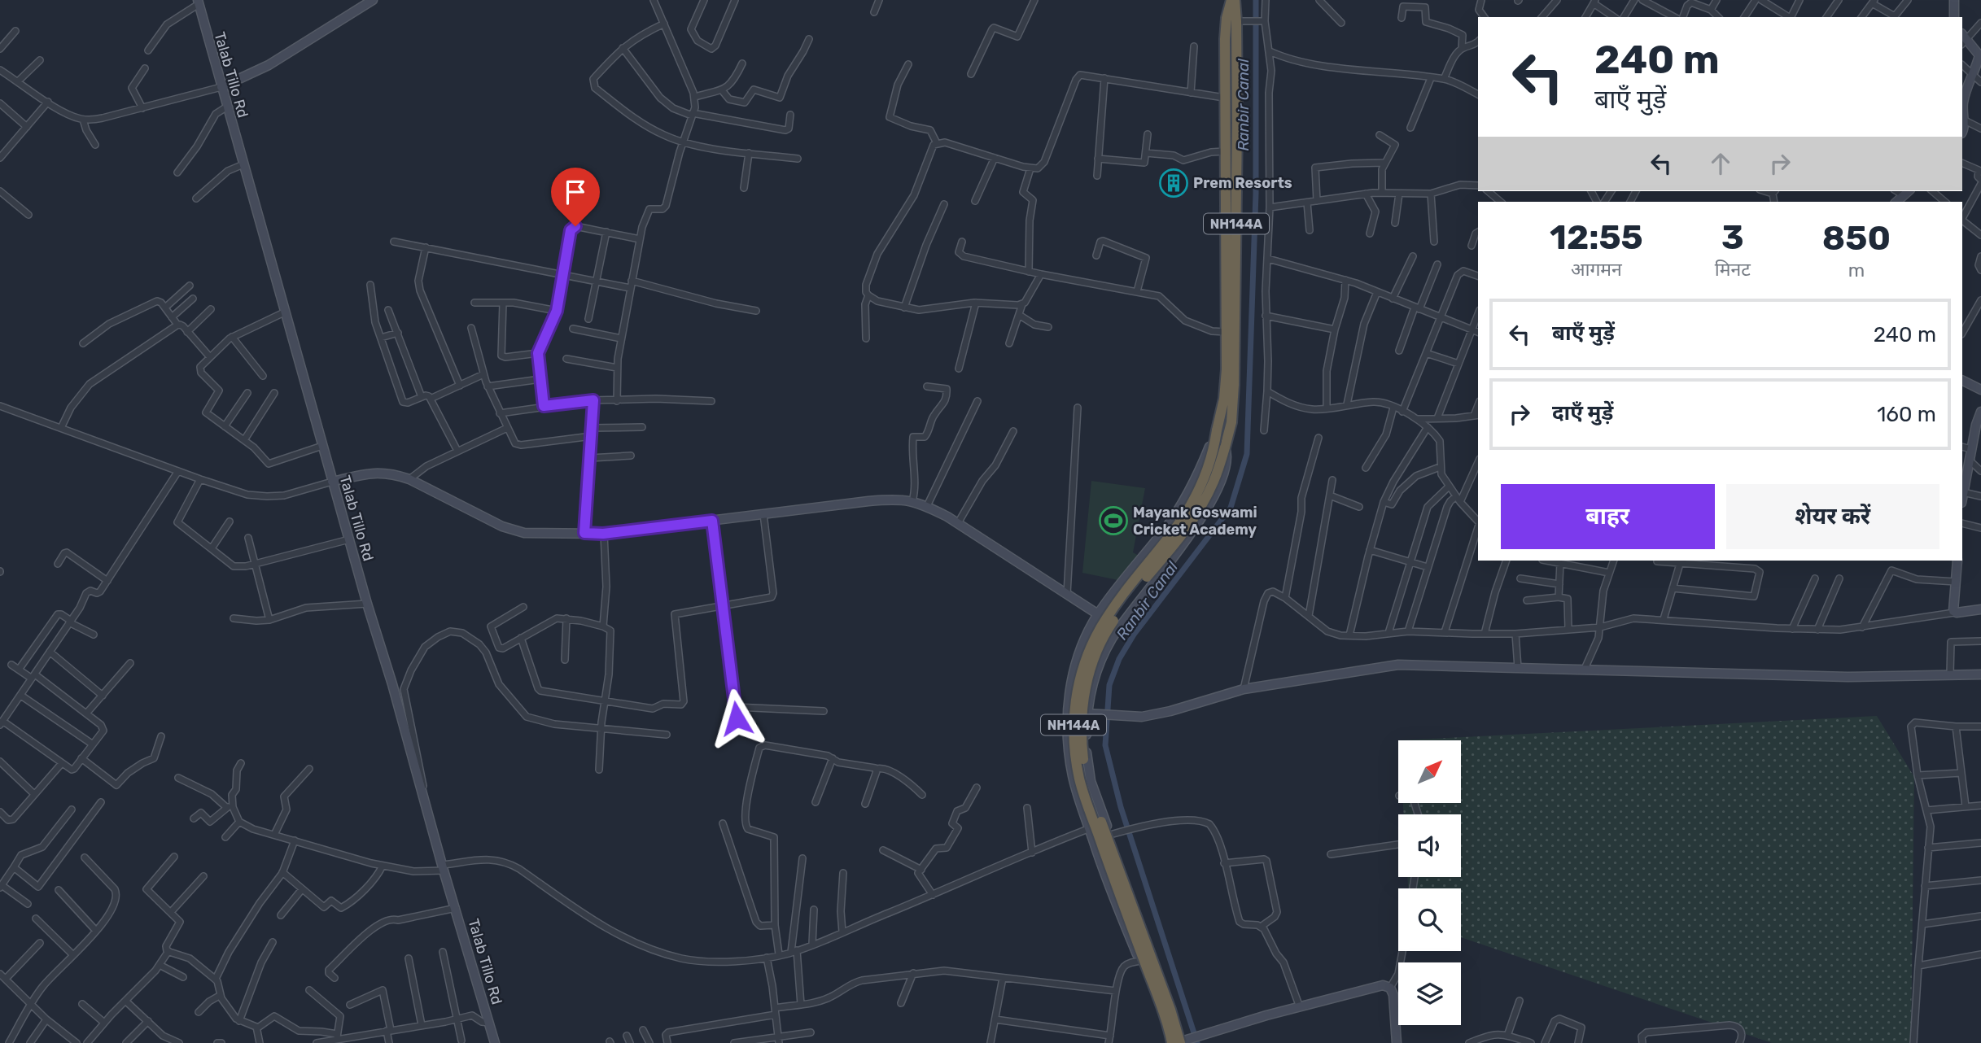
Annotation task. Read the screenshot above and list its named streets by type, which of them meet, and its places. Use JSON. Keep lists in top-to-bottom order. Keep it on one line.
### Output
{"streets":{"highway":["NH144A"],"street":["Talab Tillo Rd"]},"water":["Ranbir Canal"],"places":{"building":["Prem Resorts"],"sports":["Mayank Goswami Cricket Academy"]},"north":"top right","page":{"turn":["240 m","बाएँ मुड़ें"],"eta":["12:55","आगमन","3","मिनट","850","m"],"list":[{"name":"बाएँ मुड़ें","value":"240 m"},{"name":"दाएँ मुड़ें","value":"160 m"}],"buttons":["बाहर","शेयर करें"]}}
